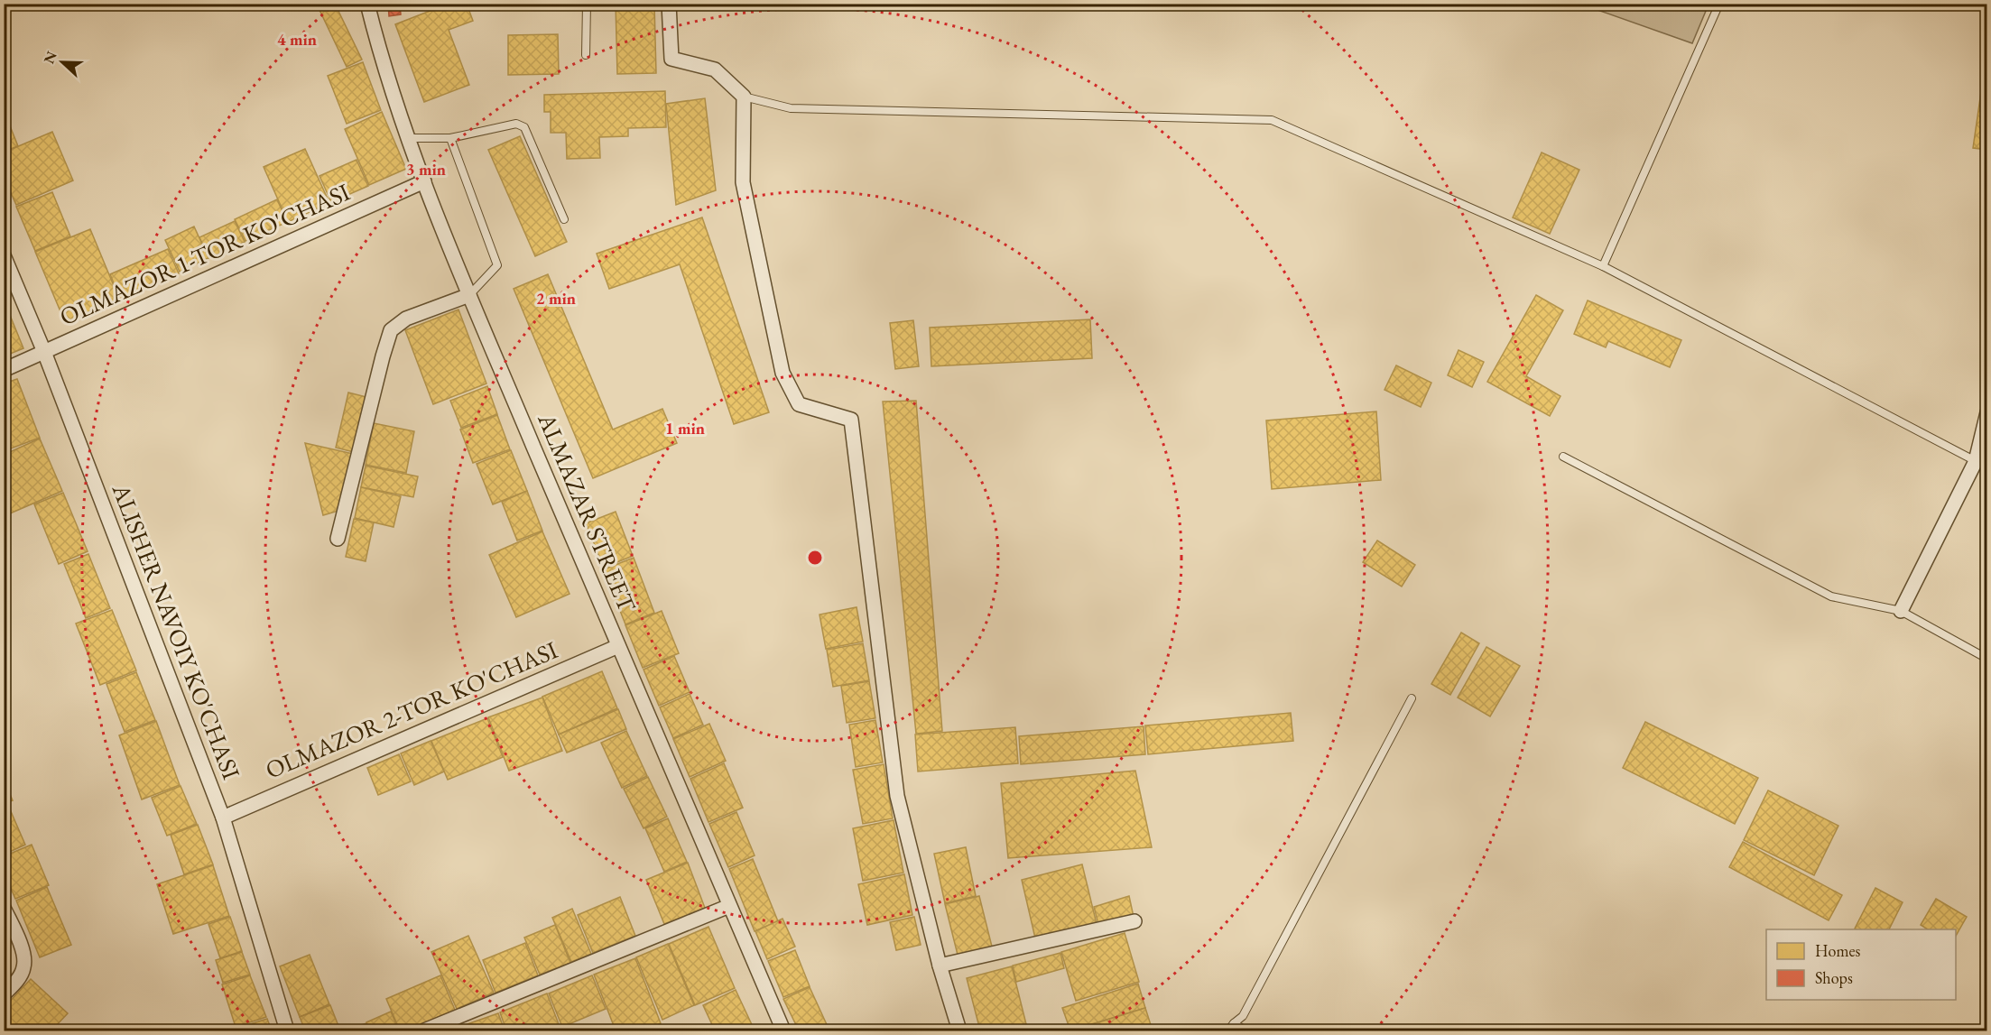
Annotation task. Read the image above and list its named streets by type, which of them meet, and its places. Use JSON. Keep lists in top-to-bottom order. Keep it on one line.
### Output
{"streets":{"street":["OLMAZOR 1-TOR KO'CHASI","ALMAZAR STREET","ALISHER NAVOIY KO'CHASI","OLMAZOR 2-TOR KO'CHASI"]},"crossings":[["OLMAZOR 1-TOR KO'CHASI","ALMAZAR STREET"],["OLMAZOR 1-TOR KO'CHASI","ALISHER NAVOIY KO'CHASI"],["ALMAZAR STREET","OLMAZOR 2-TOR KO'CHASI"],["ALISHER NAVOIY KO'CHASI","OLMAZOR 2-TOR KO'CHASI"]],"legend":["Homes","Shops"],"north":"left","rings":["4 min","3 min","2 min","1 min"]}
